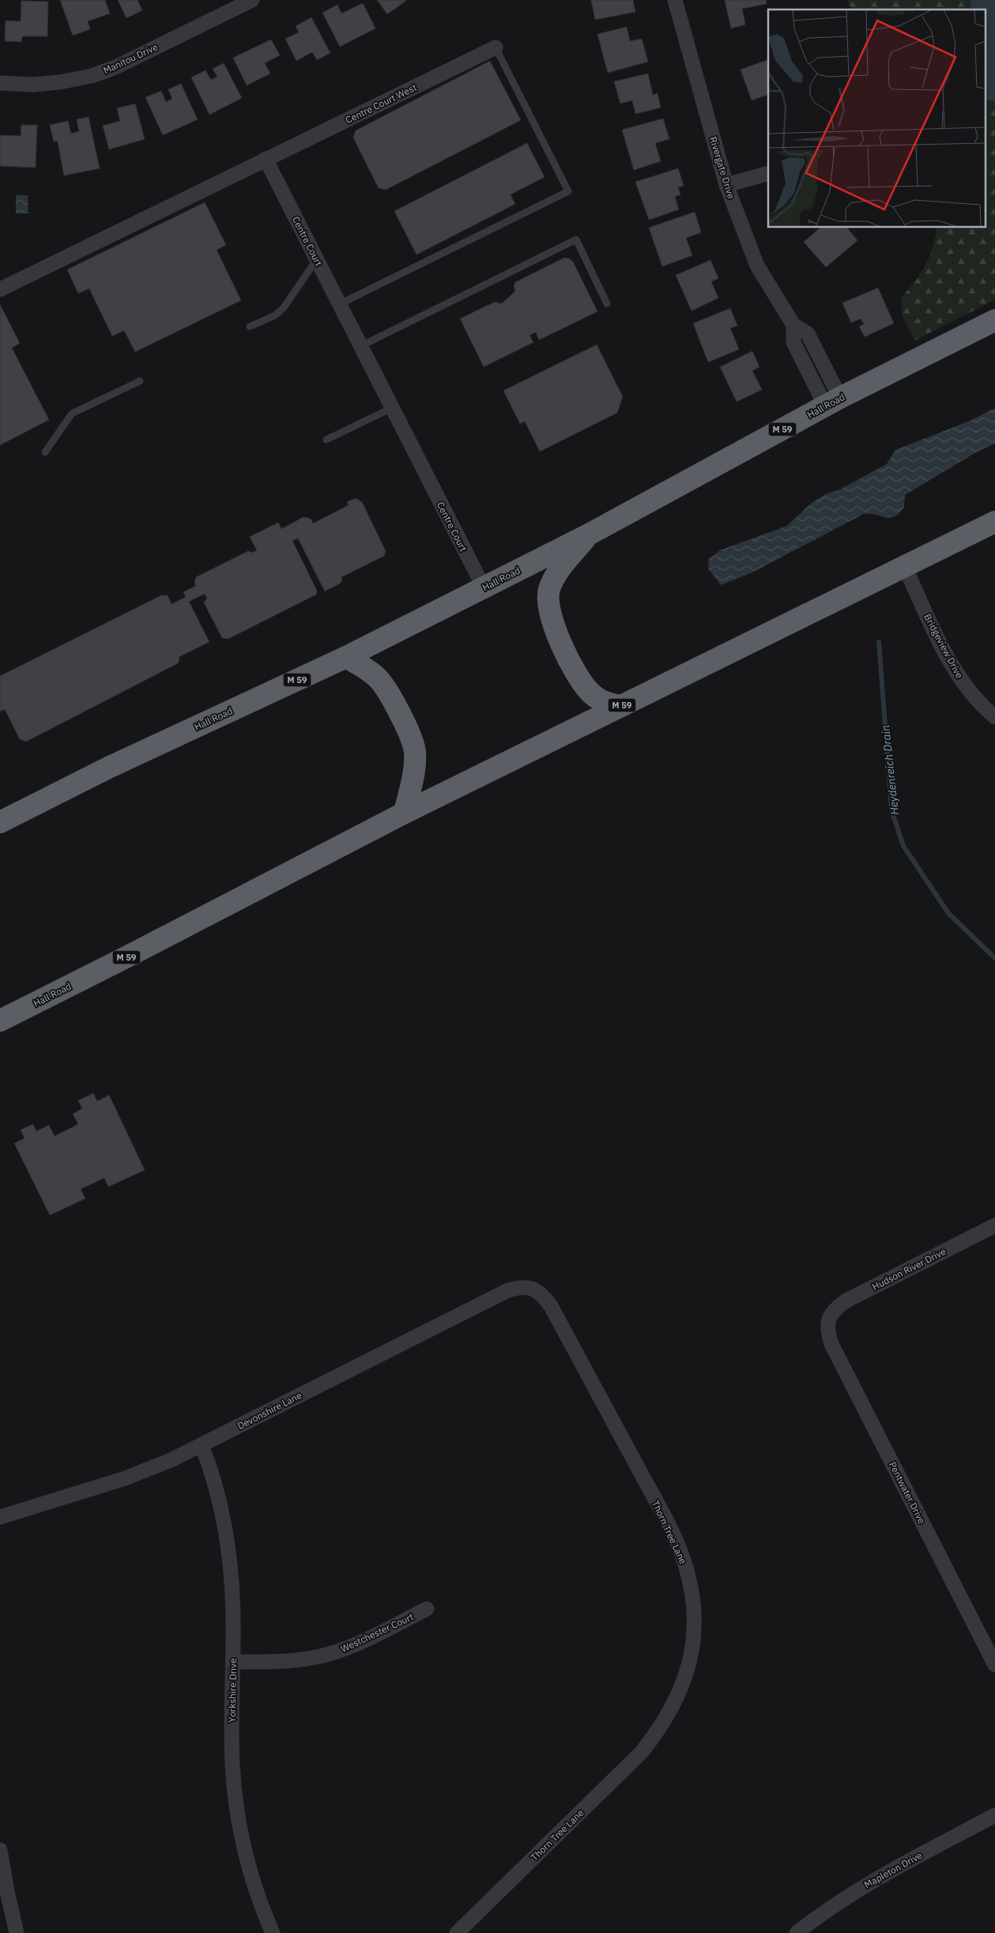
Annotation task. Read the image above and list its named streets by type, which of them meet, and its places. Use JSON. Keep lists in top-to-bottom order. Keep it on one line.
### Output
{"streets":{"highway":["Hall Road","M 59"],"street":["Manitou Drive","Centre Court West","Rivergate Drive","Centre Court","Bridgeview Drive","Hudson River Drive","Devonshire Lane","Pentwater Drive","Thorn Tree Lane","Westchester Court","Yorkshire Drive","Mapleton Drive"]},"crossings":[["Centre Court West","Centre Court"],["Rivergate Drive","Hall Road"],["Centre Court","Hall Road"],["Hall Road","Bridgeview Drive"],["Hudson River Drive","Pentwater Drive"],["Devonshire Lane","Thorn Tree Lane"],["Devonshire Lane","Yorkshire Drive"],["Westchester Court","Yorkshire Drive"]],"water":["Heydenreich Drain"]}
